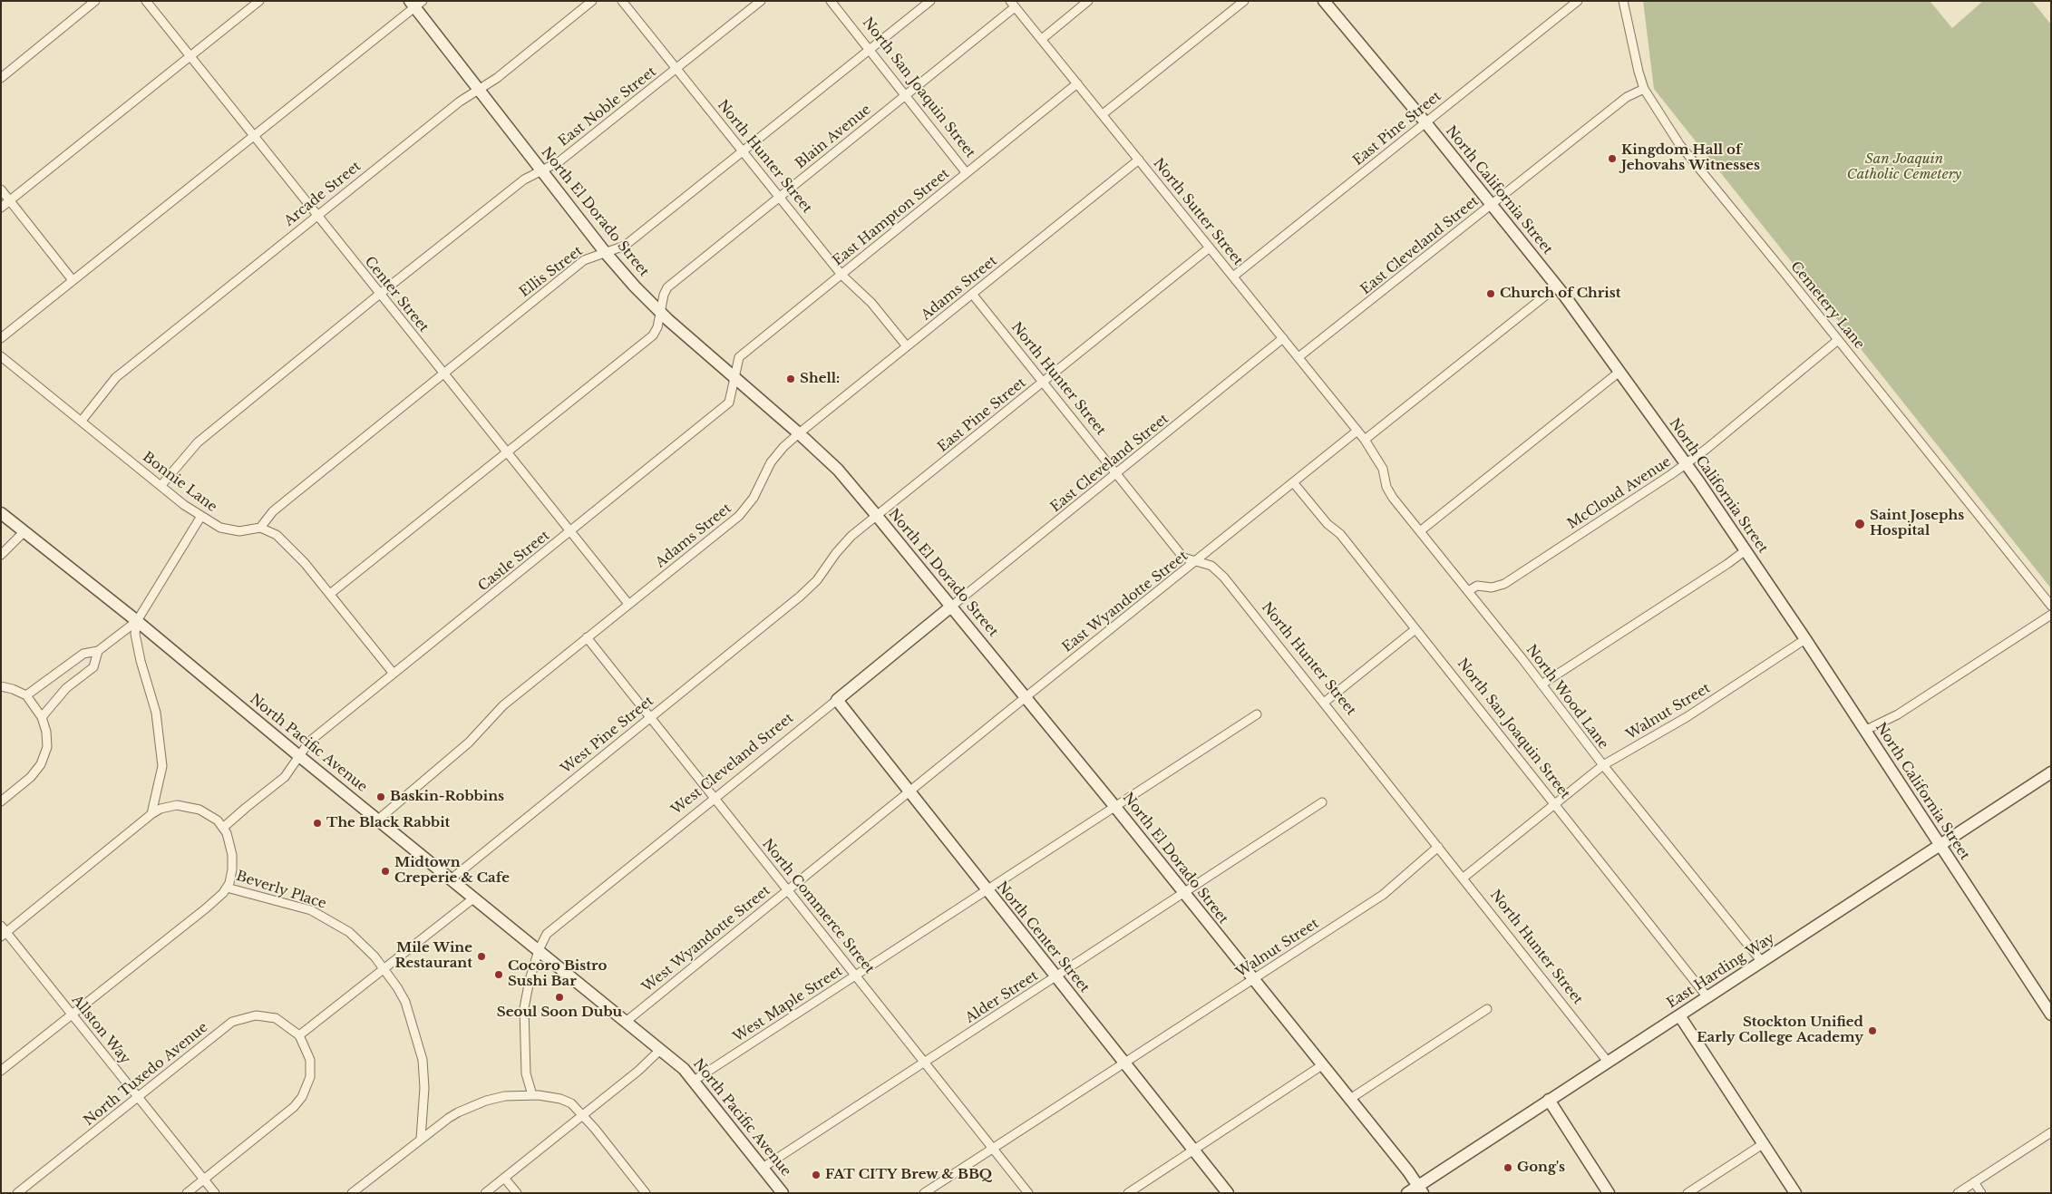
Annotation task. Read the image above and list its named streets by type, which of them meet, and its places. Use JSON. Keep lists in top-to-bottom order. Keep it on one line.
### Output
{"streets":{"street":["North San Joaquin Street","East Noble Street","East Pine Street","Blain Avenue","North Hunter Street","North California Street","Arcade Street","North El Dorado Street","North Sutter Street","East Hampton Street","East Cleveland Street","Ellis Street","Adams Street","Center Street","Cemetery Lane","Bonnie Lane","McCloud Avenue","Castle Street","East Wyandotte Street","North Wood Lane","Walnut Street","West Pine Street","North Pacific Avenue","West Cleveland Street","Beverly Place","North Commerce Street","North Center Street","West Wyandotte Street","East Harding Way","Alder Street","West Maple Street","Allston Way","North Tuxedo Avenue"]},"crossings":[["North San Joaquin Street","Blain Avenue"],["North San Joaquin Street","East Hampton Street"],["North San Joaquin Street","Ellis Street"],["North San Joaquin Street","East Wyandotte Street"],["North San Joaquin Street","Walnut Street"],["North San Joaquin Street","East Harding Way"],["East Noble Street","North Hunter Street"],["East Noble Street","North El Dorado Street"],["East Noble Street","Center Street"],["East Noble Street","Bonnie Lane"],["East Pine Street","North Hunter Street"],["East Pine Street","North California Street"],["East Pine Street","North El Dorado Street"],["East Pine Street","North Sutter Street"],["East Pine Street","West Pine Street"],["Blain Avenue","North Hunter Street"],["Blain Avenue","North El Dorado Street"],["Blain Avenue","North Sutter Street"],["Blain Avenue","Center Street"],["North Hunter Street","East Hampton Street"],["North Hunter Street","East Cleveland Street"],["North Hunter Street","Ellis Street"],["North Hunter Street","Adams Street"],["North Hunter Street","East Wyandotte Street"],["North Hunter Street","Walnut Street"],["North Hunter Street","East Harding Way"],["North California Street","East Cleveland Street"],["North California Street","McCloud Avenue"],["North California Street","Walnut Street"],["North California Street","East Harding Way"],["Arcade Street","North El Dorado Street"],["Arcade Street","Center Street"],["Arcade Street","Bonnie Lane"],["North El Dorado Street","East Hampton Street"],["North El Dorado Street","East Cleveland Street"],["North El Dorado Street","Ellis Street"],["North El Dorado Street","Adams Street"],["North El Dorado Street","Castle Street"],["North El Dorado Street","East Wyandotte Street"],["North El Dorado Street","Walnut Street"],["North El Dorado Street","West Cleveland Street"],["North El Dorado Street","East Harding Way"],["North El Dorado Street","Alder Street"],["North El Dorado Street","West Maple Street"],["North Sutter Street","East Hampton Street"],["North Sutter Street","East Cleveland Street"],["North Sutter Street","Adams Street"],["North Sutter Street","East Wyandotte Street"],["North Sutter Street","North Wood Lane"],["East Hampton Street","Castle Street"],["East Cleveland Street","Cemetery Lane"],["East Cleveland Street","West Cleveland Street"],["Ellis Street","Center Street"],["Ellis Street","Bonnie Lane"],["Adams Street","Center Street"],["Adams Street","North Pacific Avenue"],["Adams Street","North Commerce Street"],["Center Street","Castle Street"],["Cemetery Lane","McCloud Avenue"],["McCloud Avenue","North Wood Lane"],["Castle Street","North Pacific Avenue"],["Castle Street","Beverly Place"],["East Wyandotte Street","North Center Street"],["East Wyandotte Street","West Wyandotte Street"],["North Wood Lane","Walnut Street"],["North Wood Lane","East Harding Way"],["Walnut Street","North Commerce Street"],["Walnut Street","North Center Street"],["West Pine Street","North Pacific Avenue"],["West Pine Street","North Commerce Street"],["North Pacific Avenue","West Cleveland Street"],["North Pacific Avenue","West Wyandotte Street"],["North Pacific Avenue","Alder Street"],["North Pacific Avenue","West Maple Street"],["West Cleveland Street","North Commerce Street"],["West Cleveland Street","North Center Street"],["Beverly Place","Allston Way"],["North Commerce Street","West Wyandotte Street"],["North Commerce Street","Alder Street"],["North Commerce Street","West Maple Street"],["North Center Street","West Wyandotte Street"],["North Center Street","Alder Street"],["North Center Street","West Maple Street"],["Allston Way","North Tuxedo Avenue"]],"parks":["San Joaquin Catholic Cemetery"],"places":["Kingdom Hall of Jehovahs Witnesses","Church of Christ","Shell:","Saint Josephs Hospital","Baskin-Robbins","The Black Rabbit","Midtown Creperie & Cafe","Mile Wine Restaurant","Cocoro Bistro Sushi Bar","Seoul Soon Dubu","Stockton Unified Early College Academy","Gong's","FAT CITY Brew & BBQ"]}
